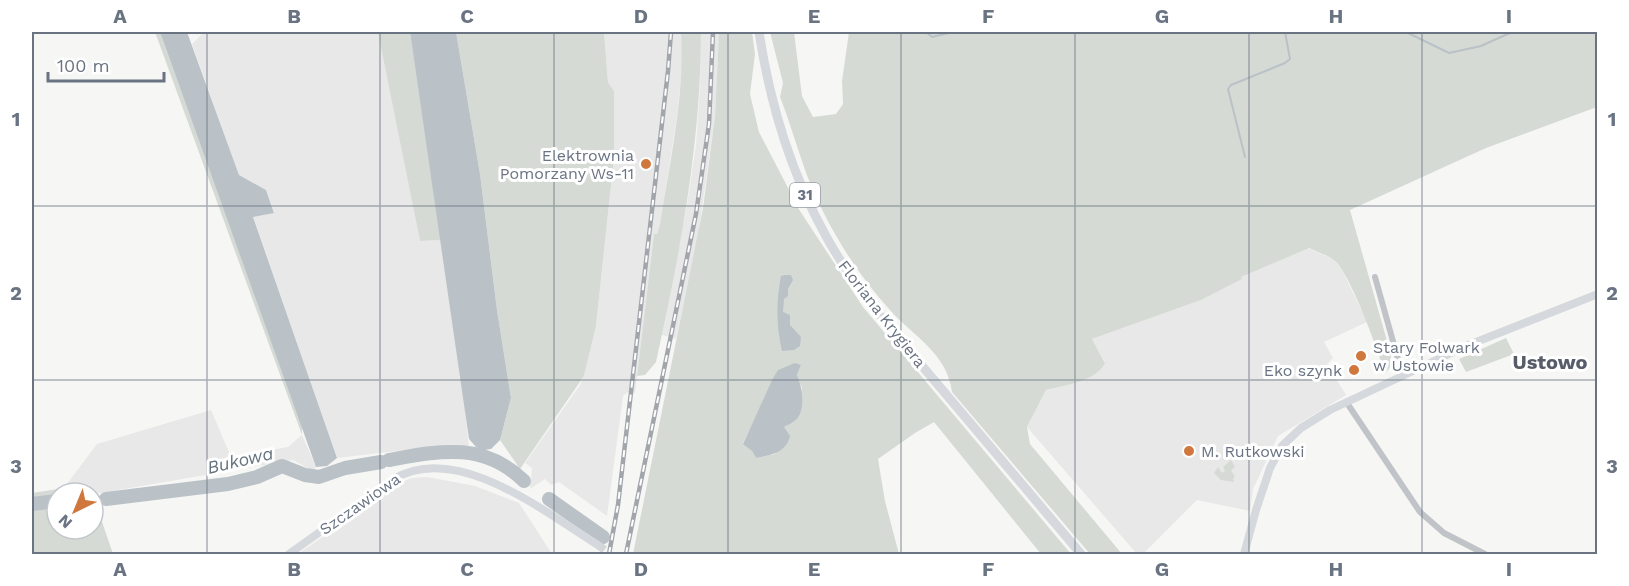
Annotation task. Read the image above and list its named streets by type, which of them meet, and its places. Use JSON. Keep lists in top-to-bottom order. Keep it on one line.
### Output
{"streets":{"main road":["31","Floriana Krygiera"],"street":["Szczawiowa"]},"districts":["Ustowo"],"water":["Bukowa"],"places":["Elektrownia Pomorzany Ws-11","Stary Folwark w Ustowie","Eko szynk","M. Rutkowski"],"scale_bar":"100 m","north":"bottom left","grid":{"columns":["A","B","C","D","E","F","G","H","I"],"rows":["1","2","3"]}}
